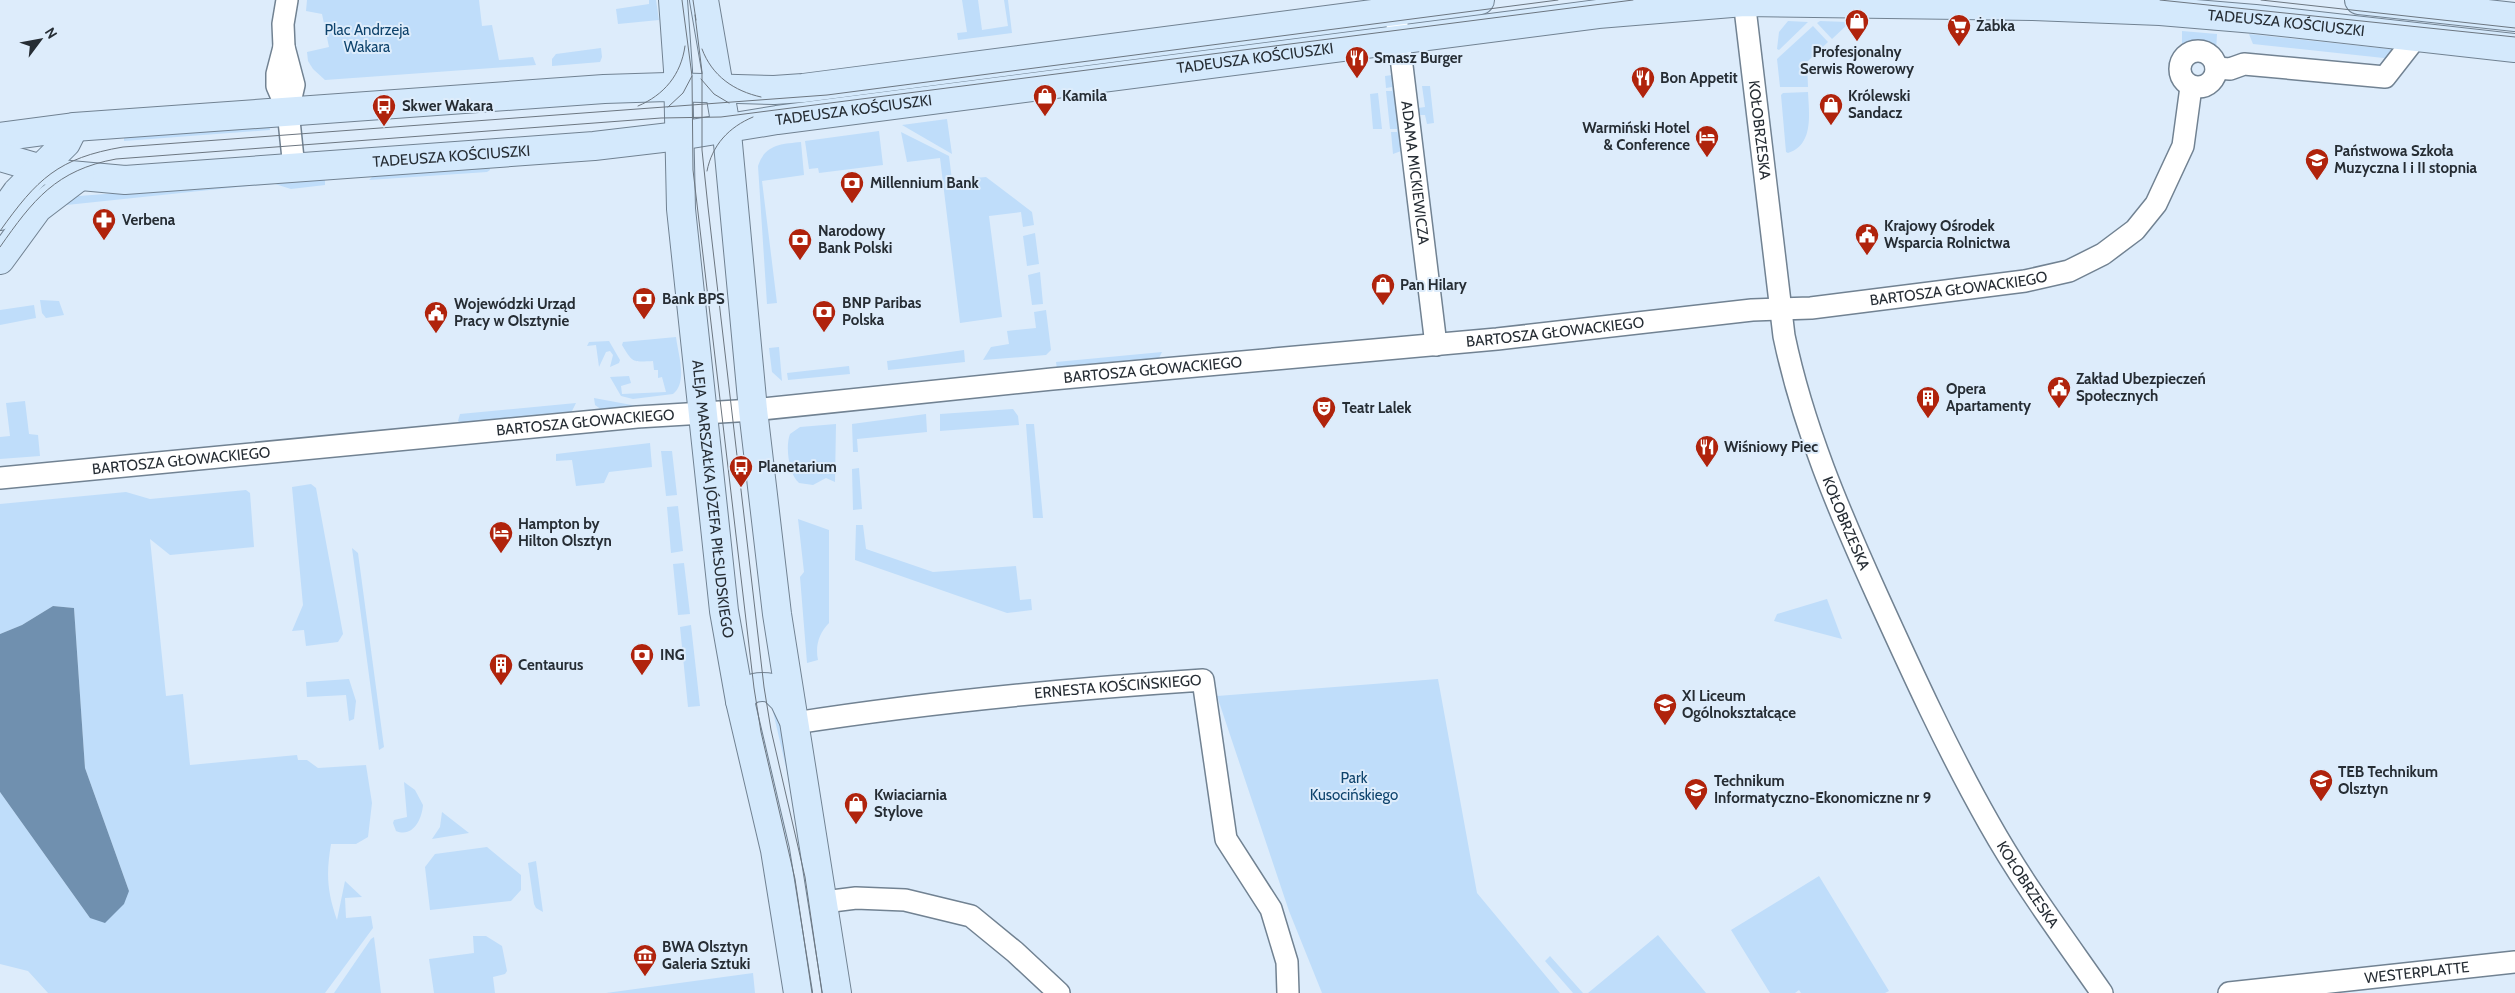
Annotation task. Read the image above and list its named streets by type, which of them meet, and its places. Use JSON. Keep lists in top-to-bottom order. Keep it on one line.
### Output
{"streets":{"street":["TADEUSZA KOŚCIUSZKI","KOŁOBRZESKA","ADAMA MICKIEWICZA","BARTOSZA GŁOWACKIEGO","ALEJA MARSZAŁKA JÓZEFA PIŁSUDSKIEGO","ERNESTA KOŚCIŃSKIEGO","WESTERPLATTE"]},"crossings":[["TADEUSZA KOŚCIUSZKI","KOŁOBRZESKA"],["TADEUSZA KOŚCIUSZKI","ADAMA MICKIEWICZA"],["TADEUSZA KOŚCIUSZKI","ALEJA MARSZAŁKA JÓZEFA PIŁSUDSKIEGO"],["KOŁOBRZESKA","BARTOSZA GŁOWACKIEGO"],["ADAMA MICKIEWICZA","BARTOSZA GŁOWACKIEGO"],["BARTOSZA GŁOWACKIEGO","ALEJA MARSZAŁKA JÓZEFA PIŁSUDSKIEGO"]],"parks":["Plac Andrzeja Wakara","Park Kusocińskiego"],"places":{"shop":["Profesjonalny Serwis Rowerowy","Kamila","Królewski Sandacz","Pan Hilary","Kwiaciarnia Stylove"],"supermarket":["Żabka"],"restaurant":["Smasz Burger","Bon Appetit","Wiśniowy Piec"],"bus stop":["Skwer Wakara","Planetarium"],"hotel":["Warmiński Hotel & Conference","Hampton by Hilton Olsztyn"],"school or university":["Państwowa Szkoła Muzyczna I i II stopnia","XI Liceum Ogólnokształcące","TEB Technikum Olsztyn","Technikum Informatyczno-Ekonomiczne nr 9"],"bank":["Millennium Bank","Narodowy Bank Polski","Bank BPS","BNP Paribas Polska","ING"],"pharmacy":["Verbena"],"public building":["Krajowy Ośrodek Wsparcia Rolnictwa","Wojewódzki Urząd Pracy w Olsztynie","Zakład Ubezpieczeń Społecznych"],"building":["Opera Apartamenty","Centaurus"],"theatre":["Teatr Lalek"],"museum":["BWA Olsztyn Galeria Sztuki"]},"north":"top right"}
